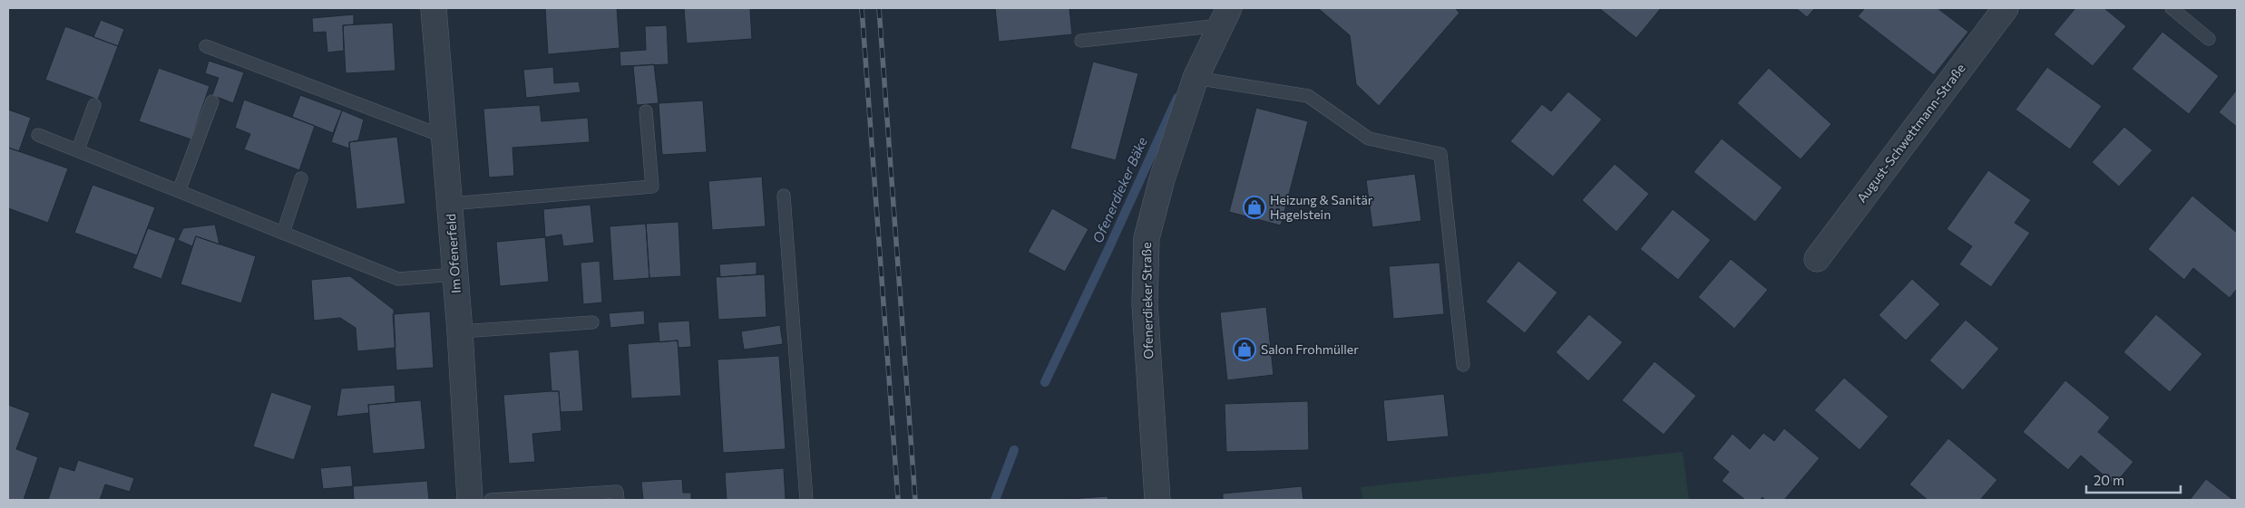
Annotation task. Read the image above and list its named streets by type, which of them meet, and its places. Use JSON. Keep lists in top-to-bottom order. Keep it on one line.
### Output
{"streets":{"street":["August-Schwettmann-Straße","Im Ofenerfeld","Ofenerdieker Straße"]},"water":["Ofenerdieker Bäke"],"places":{"shop":["Heizung & Sanitär Hagelstein","Salon Frohmüller"]},"scale_bar":"20 m"}
